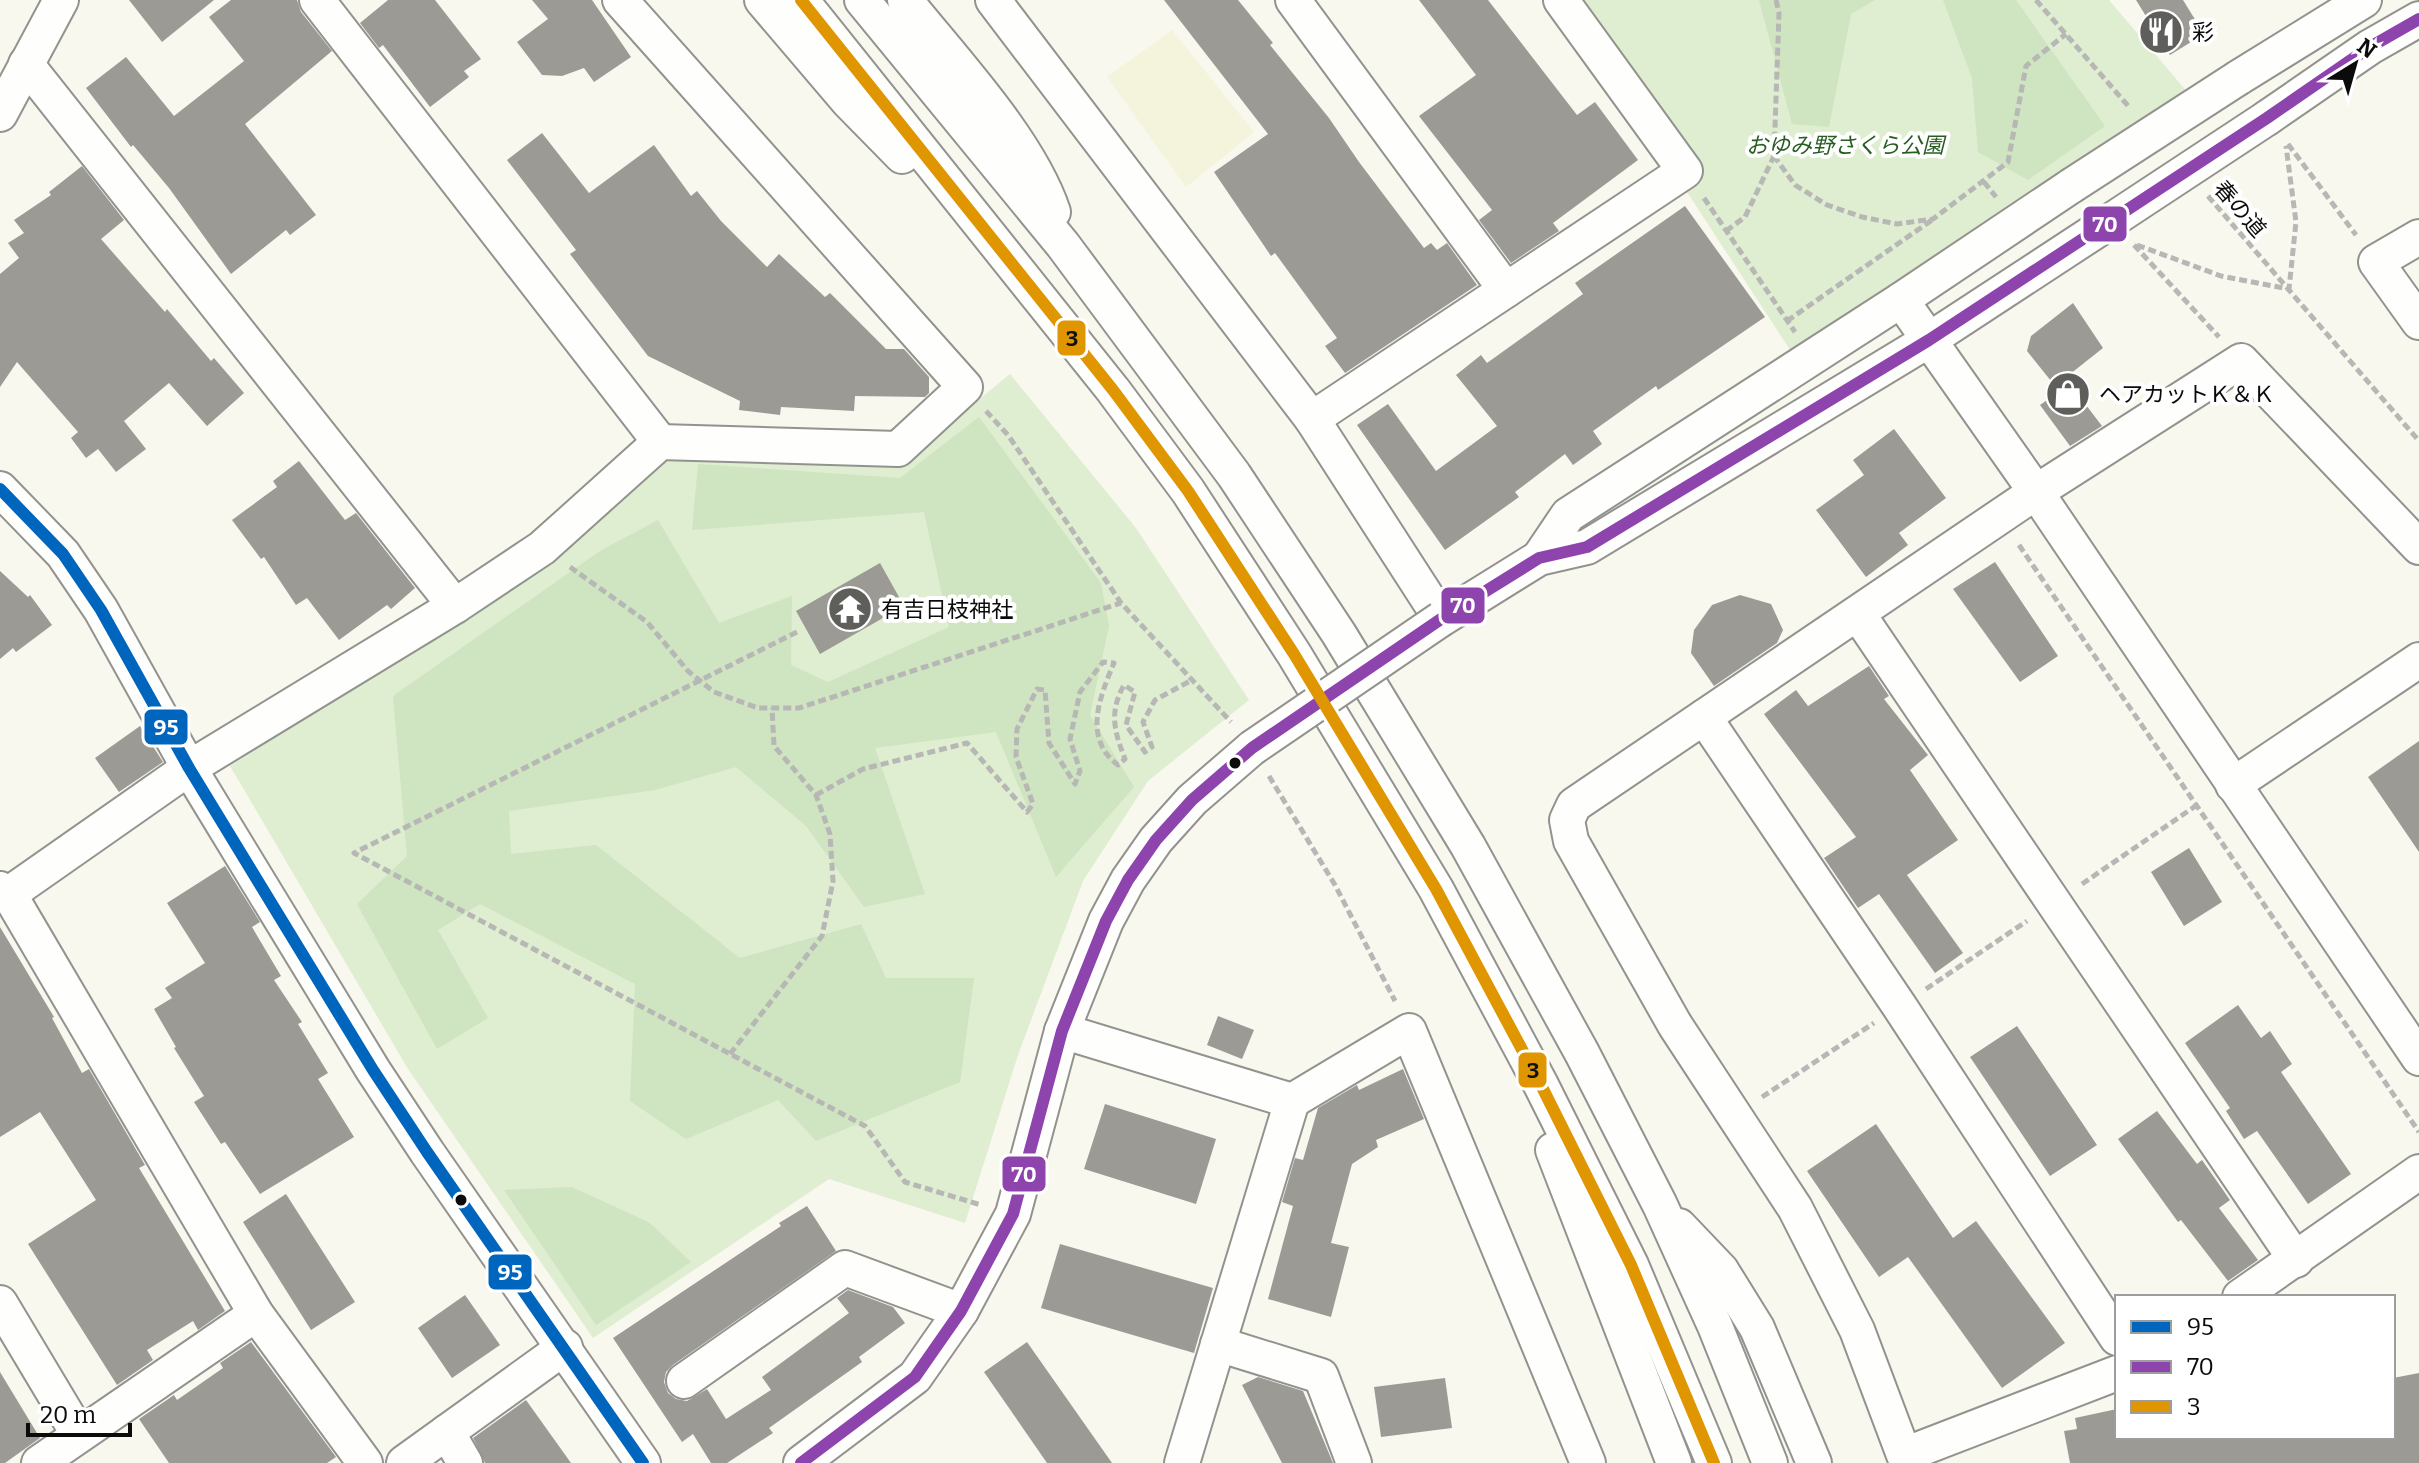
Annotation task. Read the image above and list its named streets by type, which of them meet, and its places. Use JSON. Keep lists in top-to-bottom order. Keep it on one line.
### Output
{"streets":{"path":["春の道"]},"parks":["おゆみ野さくら公園"],"places":{"restaurant":["彩"],"shop":["ヘアカットＫ＆Ｋ"],"temple":["有吉日枝神社"]},"lines":["transit line 3","transit line 70","transit line 95"],"legend":["95","70","3"],"scale_bar":"20 m","north":"top right"}
